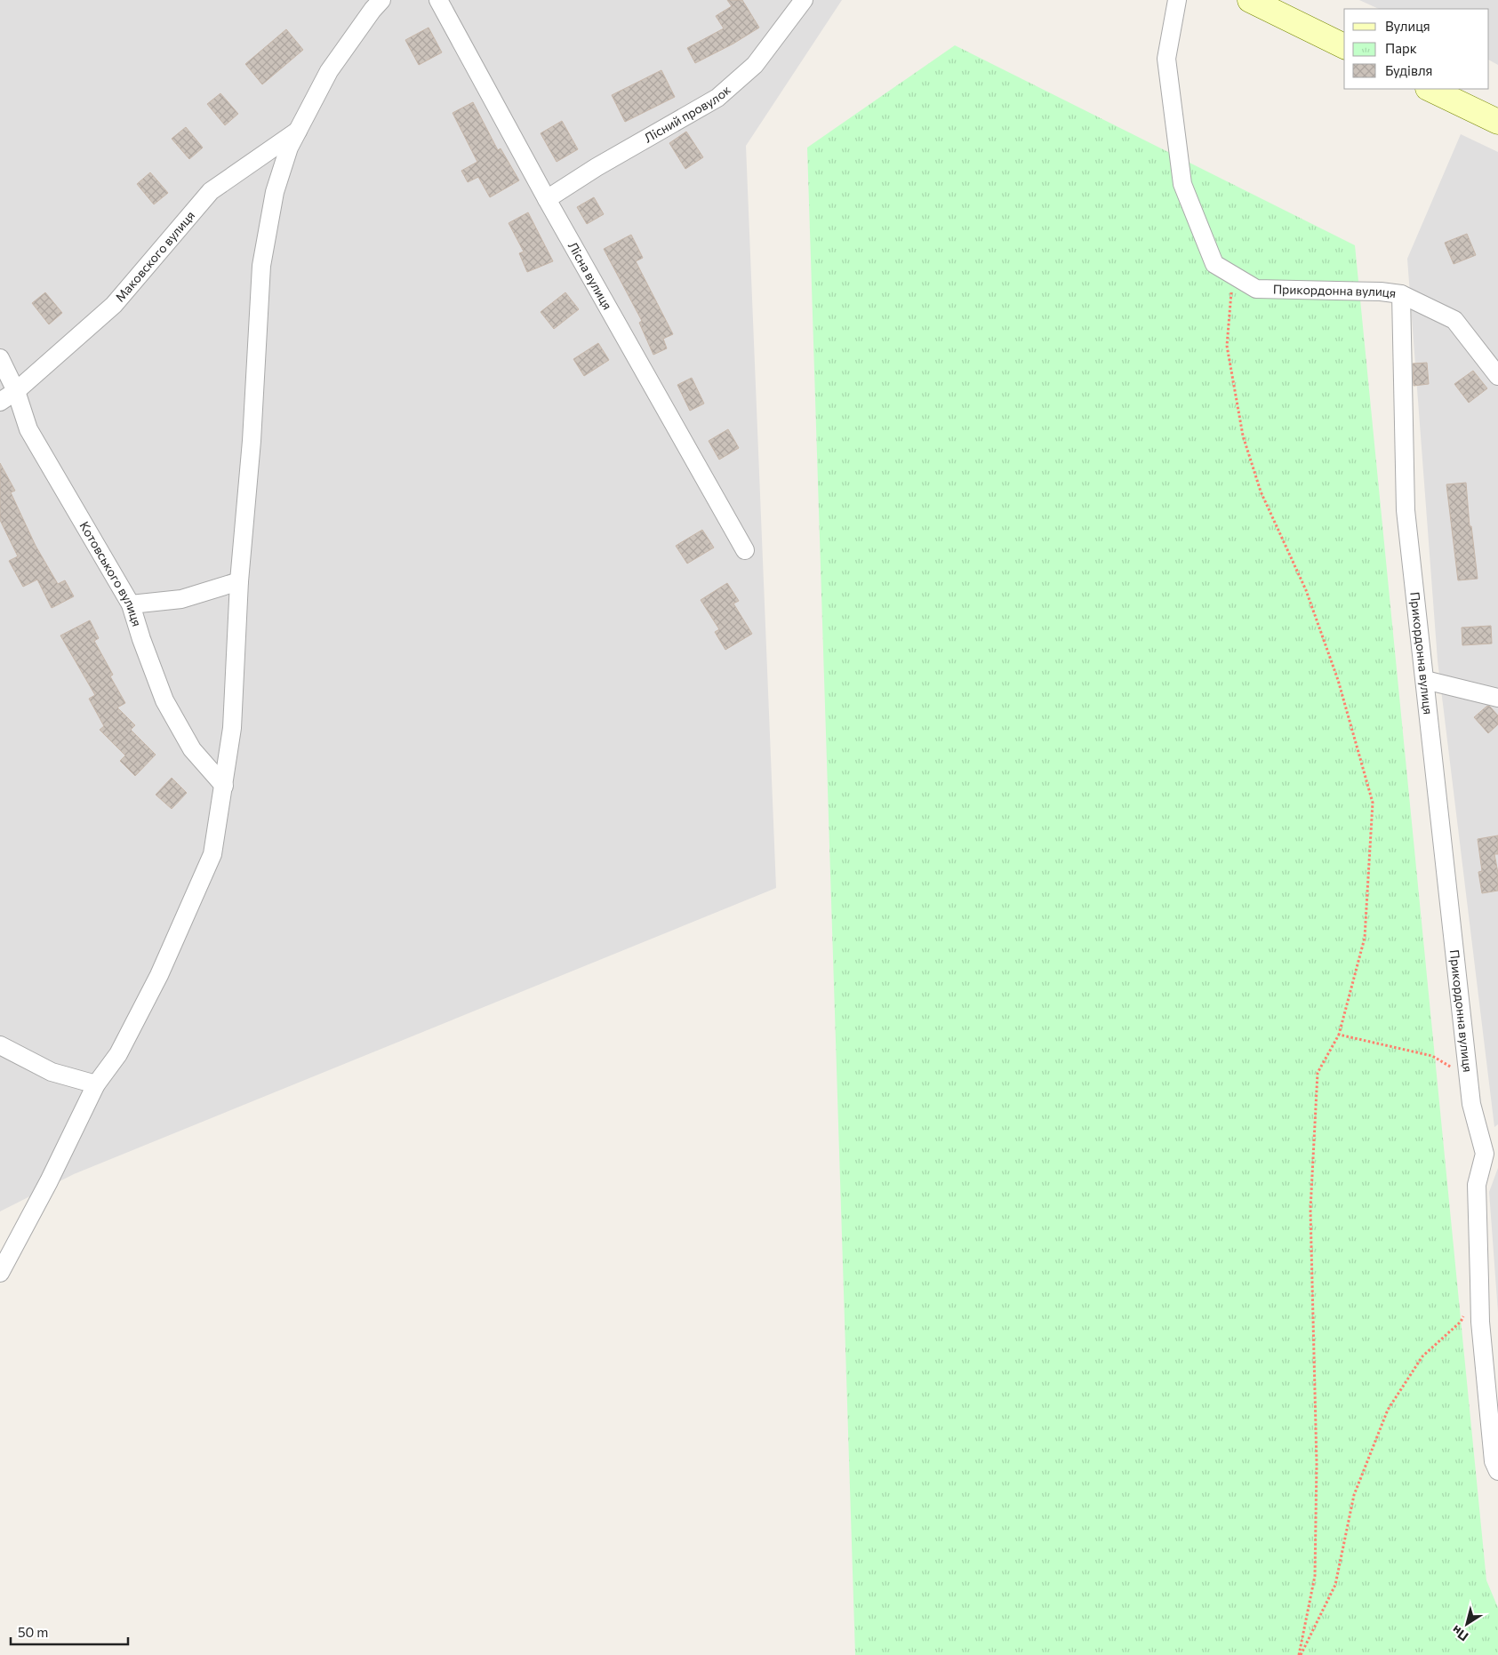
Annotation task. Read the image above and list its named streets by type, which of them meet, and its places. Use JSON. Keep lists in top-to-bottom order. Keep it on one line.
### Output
{"streets":{"street":["Лісний провулок","Маковского вулиця","Лісна вулиця","Прикордонна вулиця","Котовського вулиця"]},"crossings":[["Лісний провулок","Лісна вулиця"],["Маковского вулиця","Котовського вулиця"]],"legend":["Вулиця","Парк","Будівля"],"scale_bar":"50 m","north":"bottom left"}
